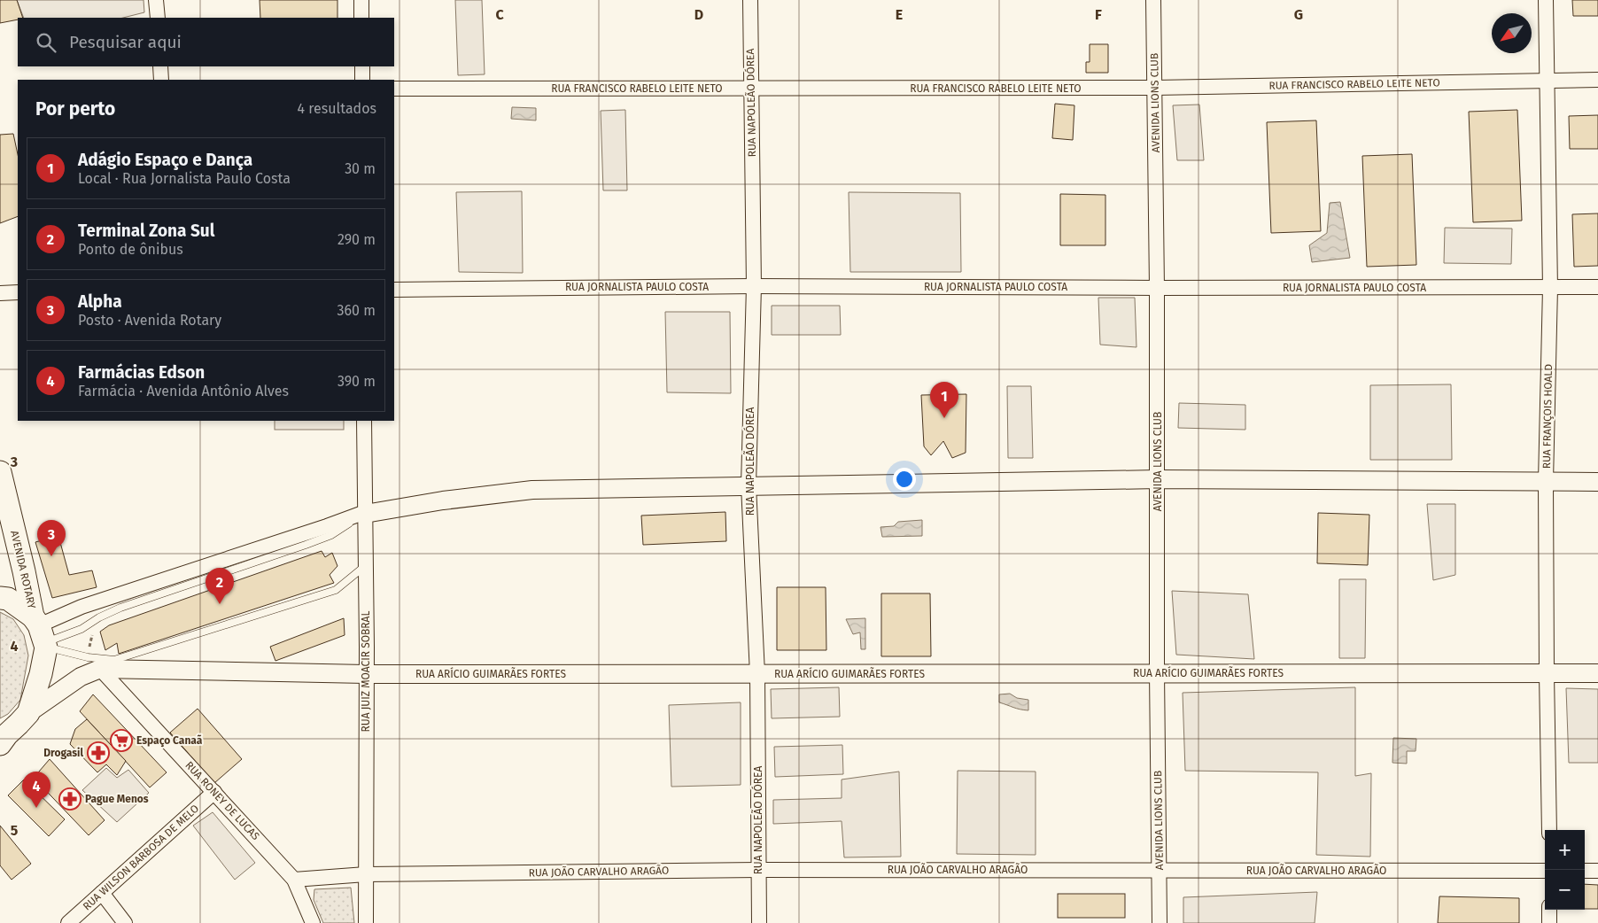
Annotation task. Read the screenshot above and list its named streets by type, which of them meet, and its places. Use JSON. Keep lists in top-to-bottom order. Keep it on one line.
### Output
{"streets":{"main road":["AVENIDA ROTARY"],"street":["RUA FRANCISCO RABELO LEITE NETO","RUA NAPOLEÃO DÓREA","AVENIDA LIONS CLUB","RUA JORNALISTA PAULO COSTA","RUA FRANÇOIS HOALD","RUA JUIZ MOACIR SOBRAL","RUA ARÍCIO GUIMARÃES FORTES","RUA RONEY DE LUCAS","RUA WILSON BARBOSA DE MELO","RUA JOÃO CARVALHO ARAGÃO"]},"crossings":[["RUA FRANCISCO RABELO LEITE NETO","RUA NAPOLEÃO DÓREA"],["RUA FRANCISCO RABELO LEITE NETO","AVENIDA LIONS CLUB"],["RUA FRANCISCO RABELO LEITE NETO","RUA FRANÇOIS HOALD"],["RUA NAPOLEÃO DÓREA","RUA JORNALISTA PAULO COSTA"],["RUA NAPOLEÃO DÓREA","RUA ARÍCIO GUIMARÃES FORTES"],["RUA NAPOLEÃO DÓREA","RUA JOÃO CARVALHO ARAGÃO"],["AVENIDA LIONS CLUB","RUA JORNALISTA PAULO COSTA"],["AVENIDA LIONS CLUB","RUA ARÍCIO GUIMARÃES FORTES"],["AVENIDA LIONS CLUB","RUA JOÃO CARVALHO ARAGÃO"],["RUA JORNALISTA PAULO COSTA","RUA FRANÇOIS HOALD"],["RUA FRANÇOIS HOALD","RUA ARÍCIO GUIMARÃES FORTES"],["RUA JUIZ MOACIR SOBRAL","RUA ARÍCIO GUIMARÃES FORTES"],["RUA JUIZ MOACIR SOBRAL","RUA JOÃO CARVALHO ARAGÃO"],["RUA ARÍCIO GUIMARÃES FORTES","RUA RONEY DE LUCAS"],["RUA RONEY DE LUCAS","RUA WILSON BARBOSA DE MELO"],["RUA RONEY DE LUCAS","RUA JOÃO CARVALHO ARAGÃO"]],"places":{"supermarket":["Espaço Canaã"],"pharmacy":["Drogasil","Pague Menos"]},"north":"bottom left","page":{"search":"Pesquisar aqui","heading":["Por perto","4 resultados"],"list":[{"mark":"1","name":"Adágio Espaço e Dança","note":"Local · Rua Jornalista Paulo Costa","value":"30 m"},{"mark":"2","name":"Terminal Zona Sul","note":"Ponto de ônibus","value":"290 m"},{"mark":"3","name":"Alpha","note":"Posto · Avenida Rotary","value":"360 m"},{"mark":"4","name":"Farmácias Edson","note":"Farmácia · Avenida Antônio Alves","value":"390 m"}],"pins":["1","3","2","4"],"map_buttons":["+","−"]},"grid":{"columns":["C","D","E","F","G"],"rows":["3","4","5"]}}
